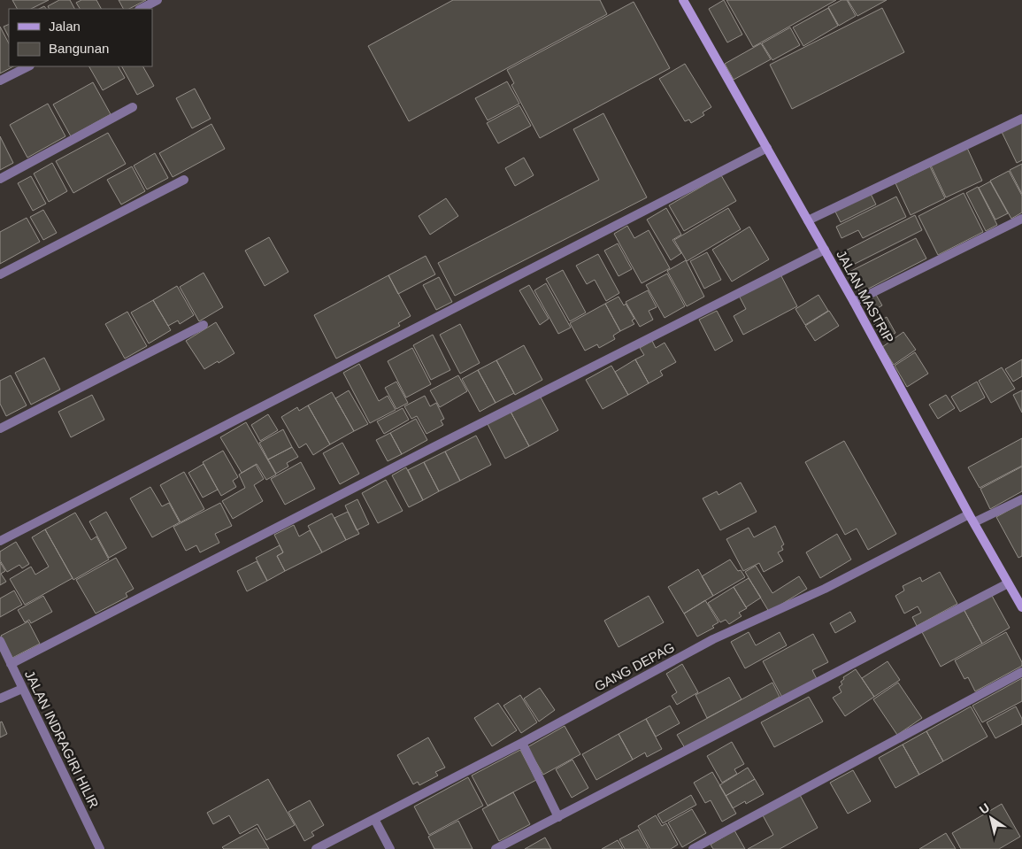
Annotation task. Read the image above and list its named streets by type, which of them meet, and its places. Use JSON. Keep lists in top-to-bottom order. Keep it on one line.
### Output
{"streets":{"main road":["JALAN MASTRIP"],"street":["GANG DEPAG","JALAN INDRAGIRI HILIR"]},"crossings":[["JALAN MASTRIP","GANG DEPAG"]],"legend":["Jalan","Bangunan"],"north":"top left"}
